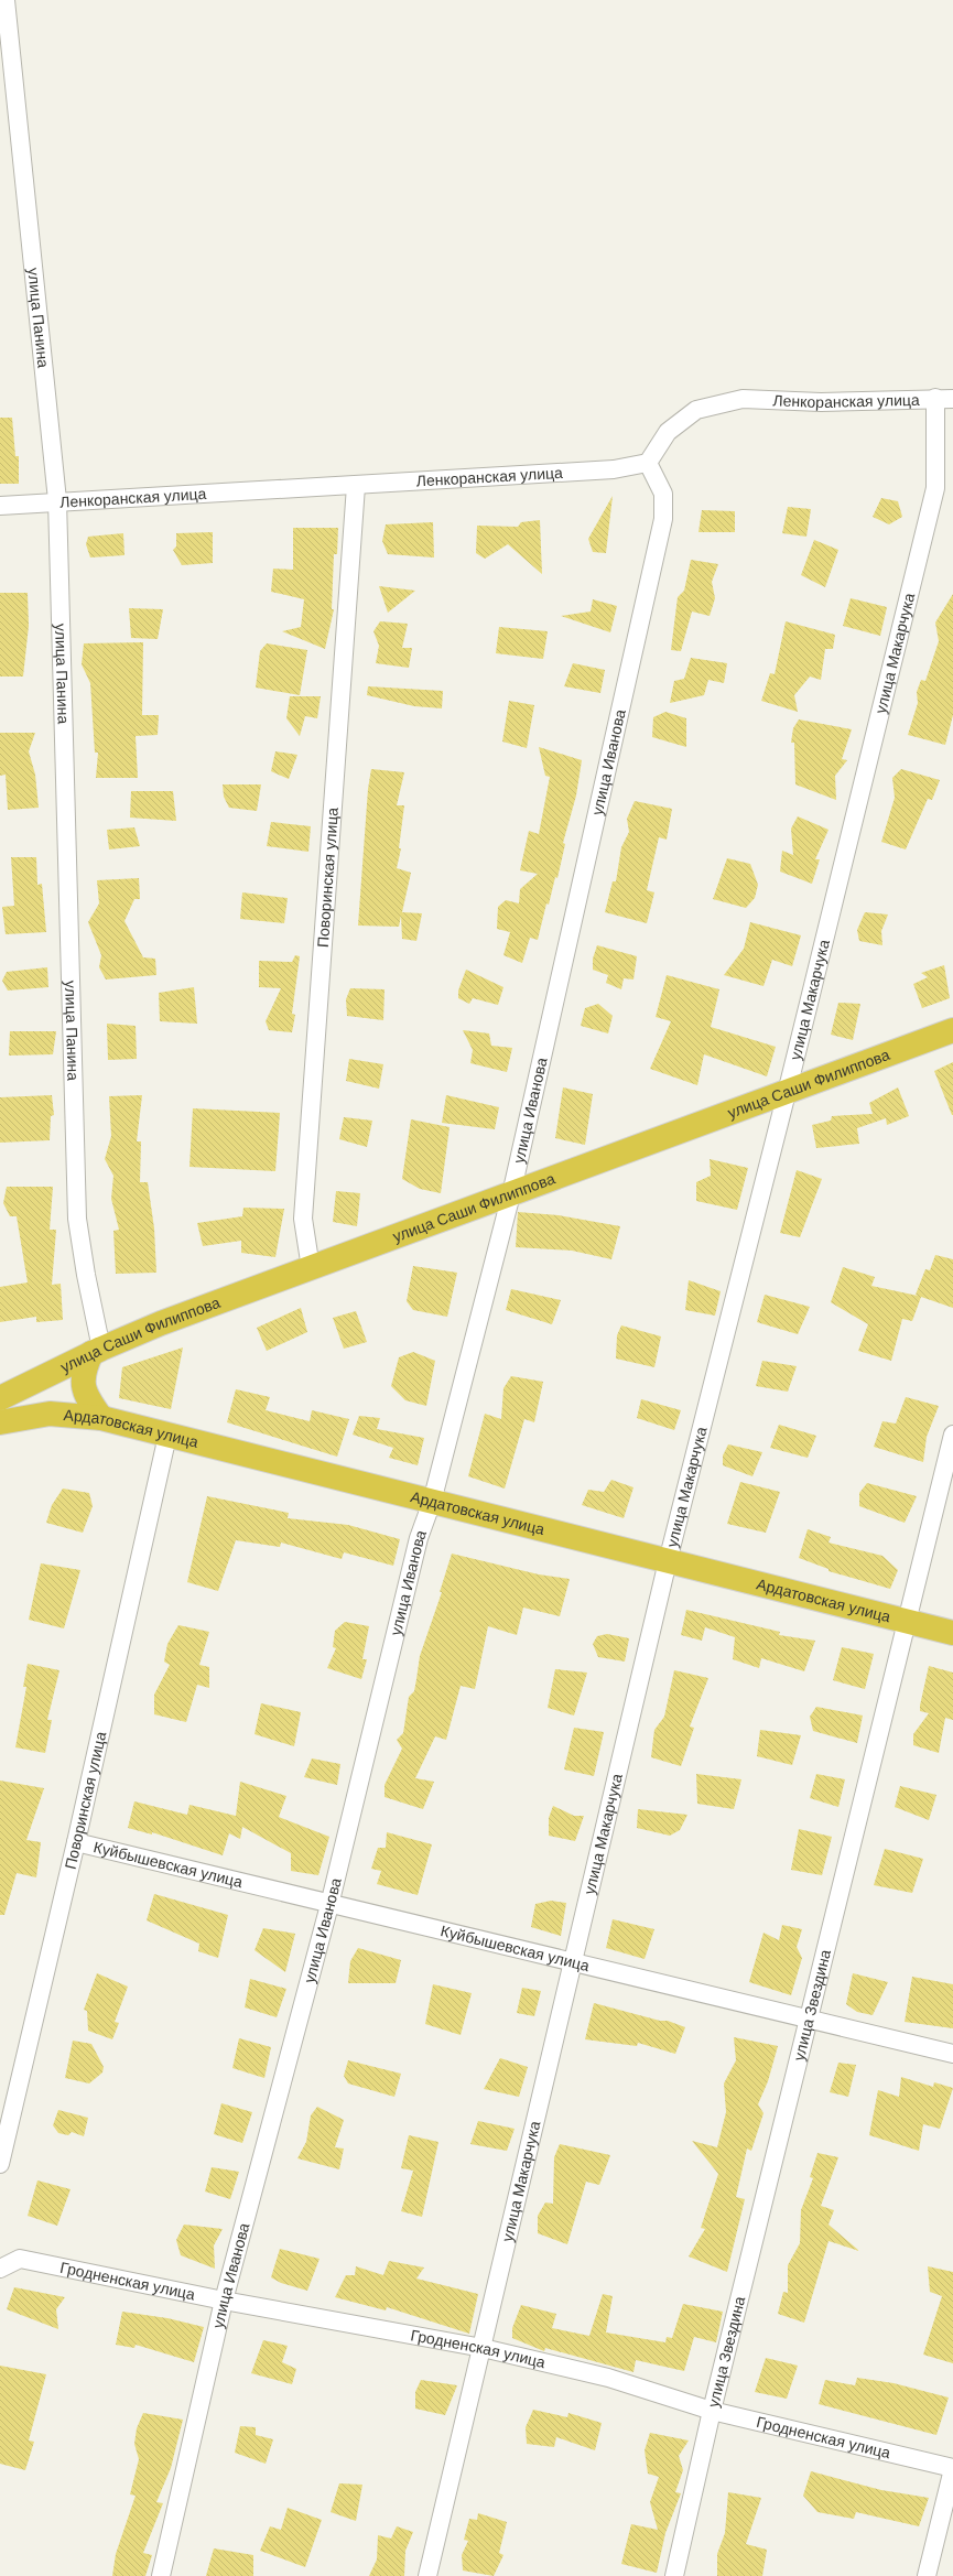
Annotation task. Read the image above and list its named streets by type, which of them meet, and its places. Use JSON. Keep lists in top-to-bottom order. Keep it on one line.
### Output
{"streets":{"highway":["улица Саши Филиппова","Ардатовская улица"],"street":["улица Панина","Ленкоранская улица","улица Макарчука","улица Иванова","Поворинская улица","Куйбышевская улица","улица Звездина","Гродненская улица"]},"crossings":[["улица Панина","Ленкоранская улица"],["улица Панина","улица Саши Филиппова"],["Ленкоранская улица","улица Макарчука"],["Ленкоранская улица","улица Иванова"],["Ленкоранская улица","Поворинская улица"],["улица Макарчука","улица Саши Филиппова"],["улица Макарчука","Ардатовская улица"],["улица Макарчука","Куйбышевская улица"],["улица Макарчука","Гродненская улица"],["улица Иванова","улица Саши Филиппова"],["улица Иванова","Ардатовская улица"],["улица Иванова","Куйбышевская улица"],["улица Иванова","Гродненская улица"],["Поворинская улица","улица Саши Филиппова"],["Поворинская улица","Ардатовская улица"],["Поворинская улица","Куйбышевская улица"],["Ардатовская улица","улица Звездина"],["Куйбышевская улица","улица Звездина"],["улица Звездина","Гродненская улица"]]}
